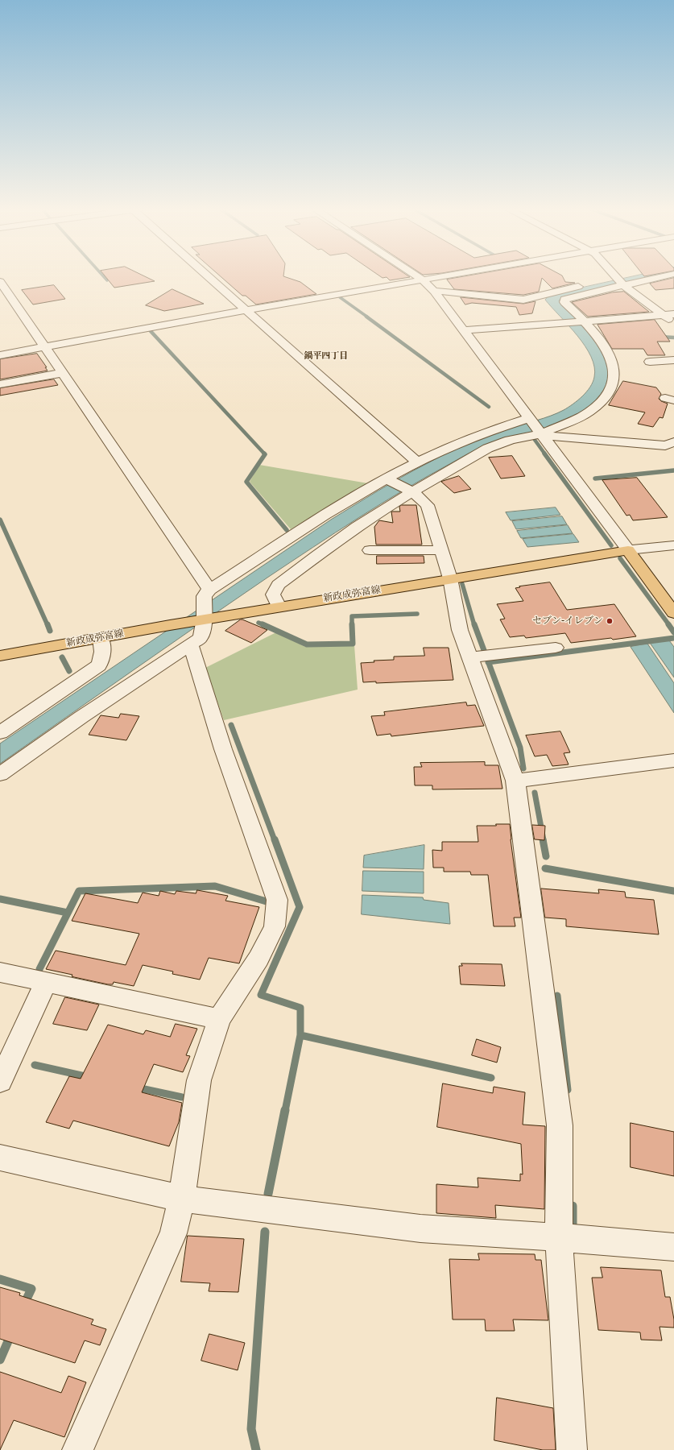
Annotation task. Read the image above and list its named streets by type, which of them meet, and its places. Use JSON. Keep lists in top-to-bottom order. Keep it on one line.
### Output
{"streets":{"main road":["新政成弥富線"]},"districts":["鍋平四丁目"],"places":["セブン-イレブン"]}
